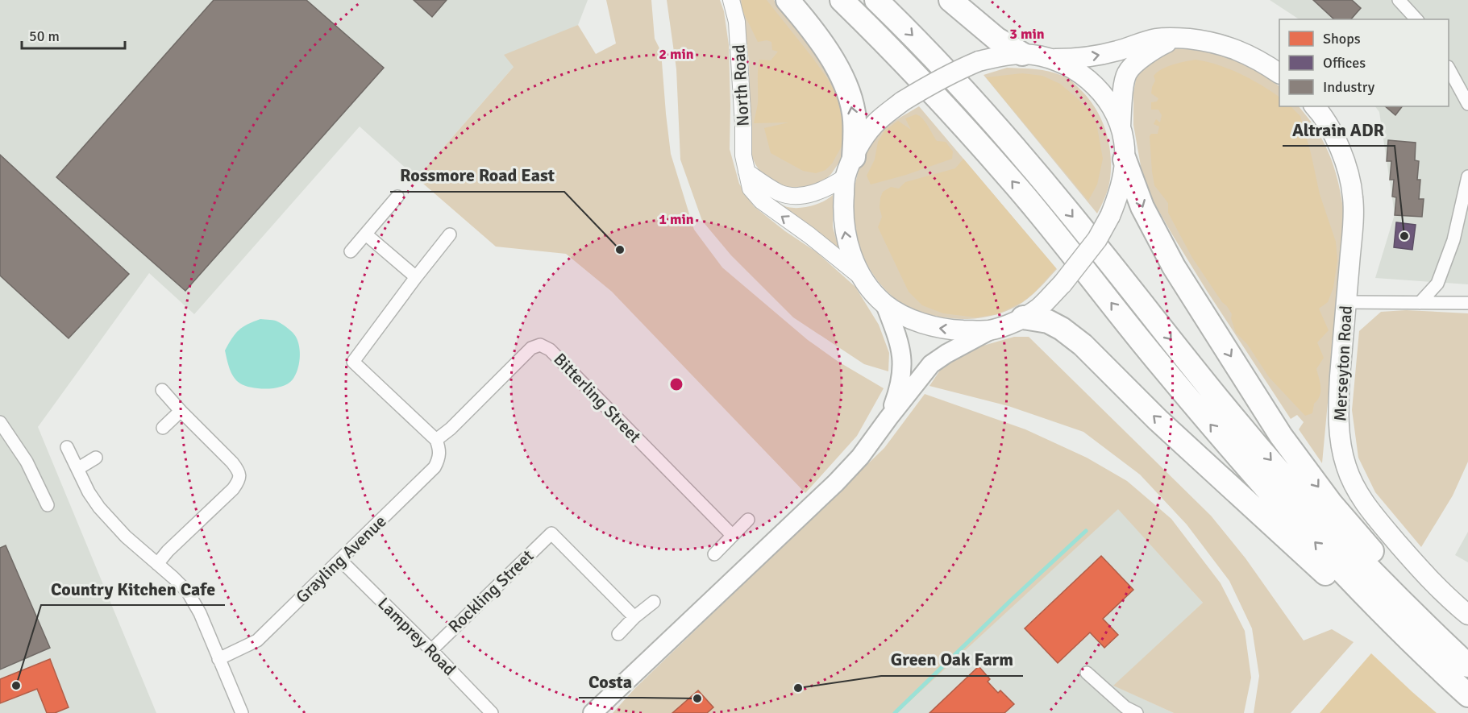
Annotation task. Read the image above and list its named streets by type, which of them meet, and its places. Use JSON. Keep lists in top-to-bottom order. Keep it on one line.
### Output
{"streets":{"main road":["Merseyton Road"],"street":["North Road","Bitterling Street","Grayling Avenue","Rockling Street","Lamprey Road"]},"crossings":[["Bitterling Street","Grayling Avenue"],["Grayling Avenue","Lamprey Road"],["Rockling Street","Lamprey Road"]],"one_way":["North Road"],"places":["Altrain ADR","Rossmore Road East","Country Kitchen Cafe","Green Oak Farm","Costa"],"legend":["Shops","Offices","Industry"],"scale_bar":"50 m","rings":["3 min","2 min","1 min"]}
